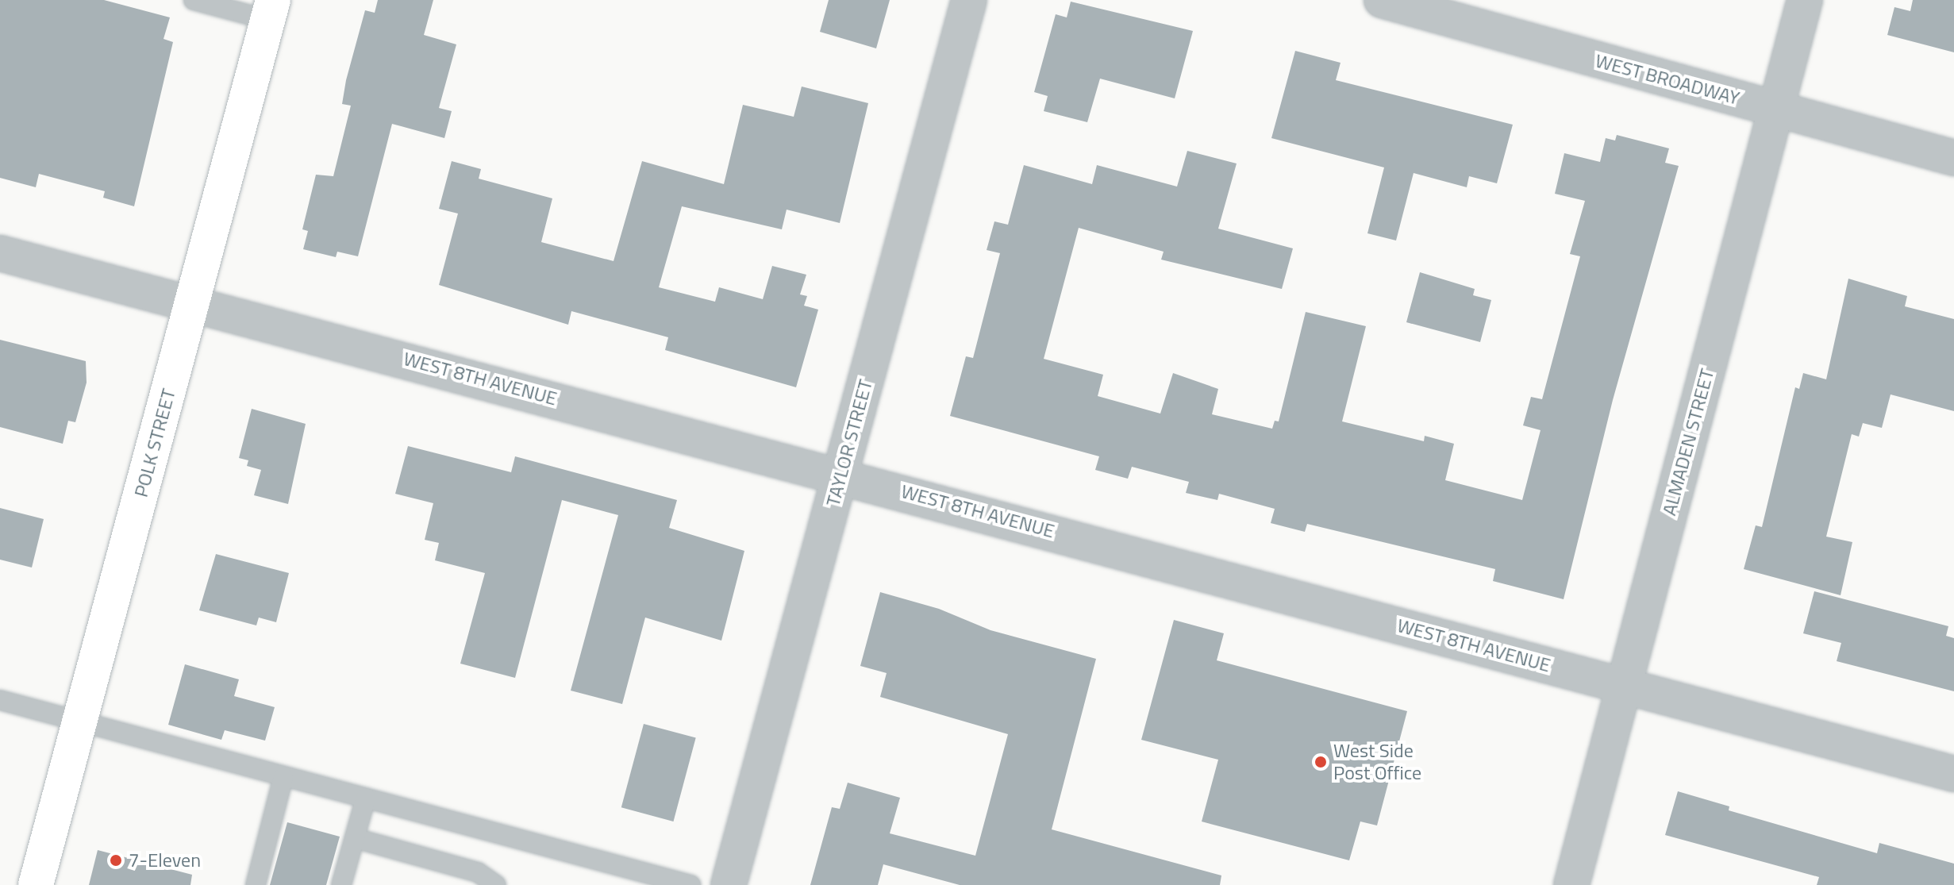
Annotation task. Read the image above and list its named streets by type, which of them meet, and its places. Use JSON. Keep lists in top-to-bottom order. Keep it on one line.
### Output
{"streets":{"street":["WEST BROADWAY","WEST 8TH AVENUE","ALMADEN STREET","POLK STREET","TAYLOR STREET"]},"crossings":[["WEST BROADWAY","ALMADEN STREET"],["WEST 8TH AVENUE","ALMADEN STREET"],["WEST 8TH AVENUE","POLK STREET"],["WEST 8TH AVENUE","TAYLOR STREET"]],"places":["West Side Post Office","7-Eleven"]}
